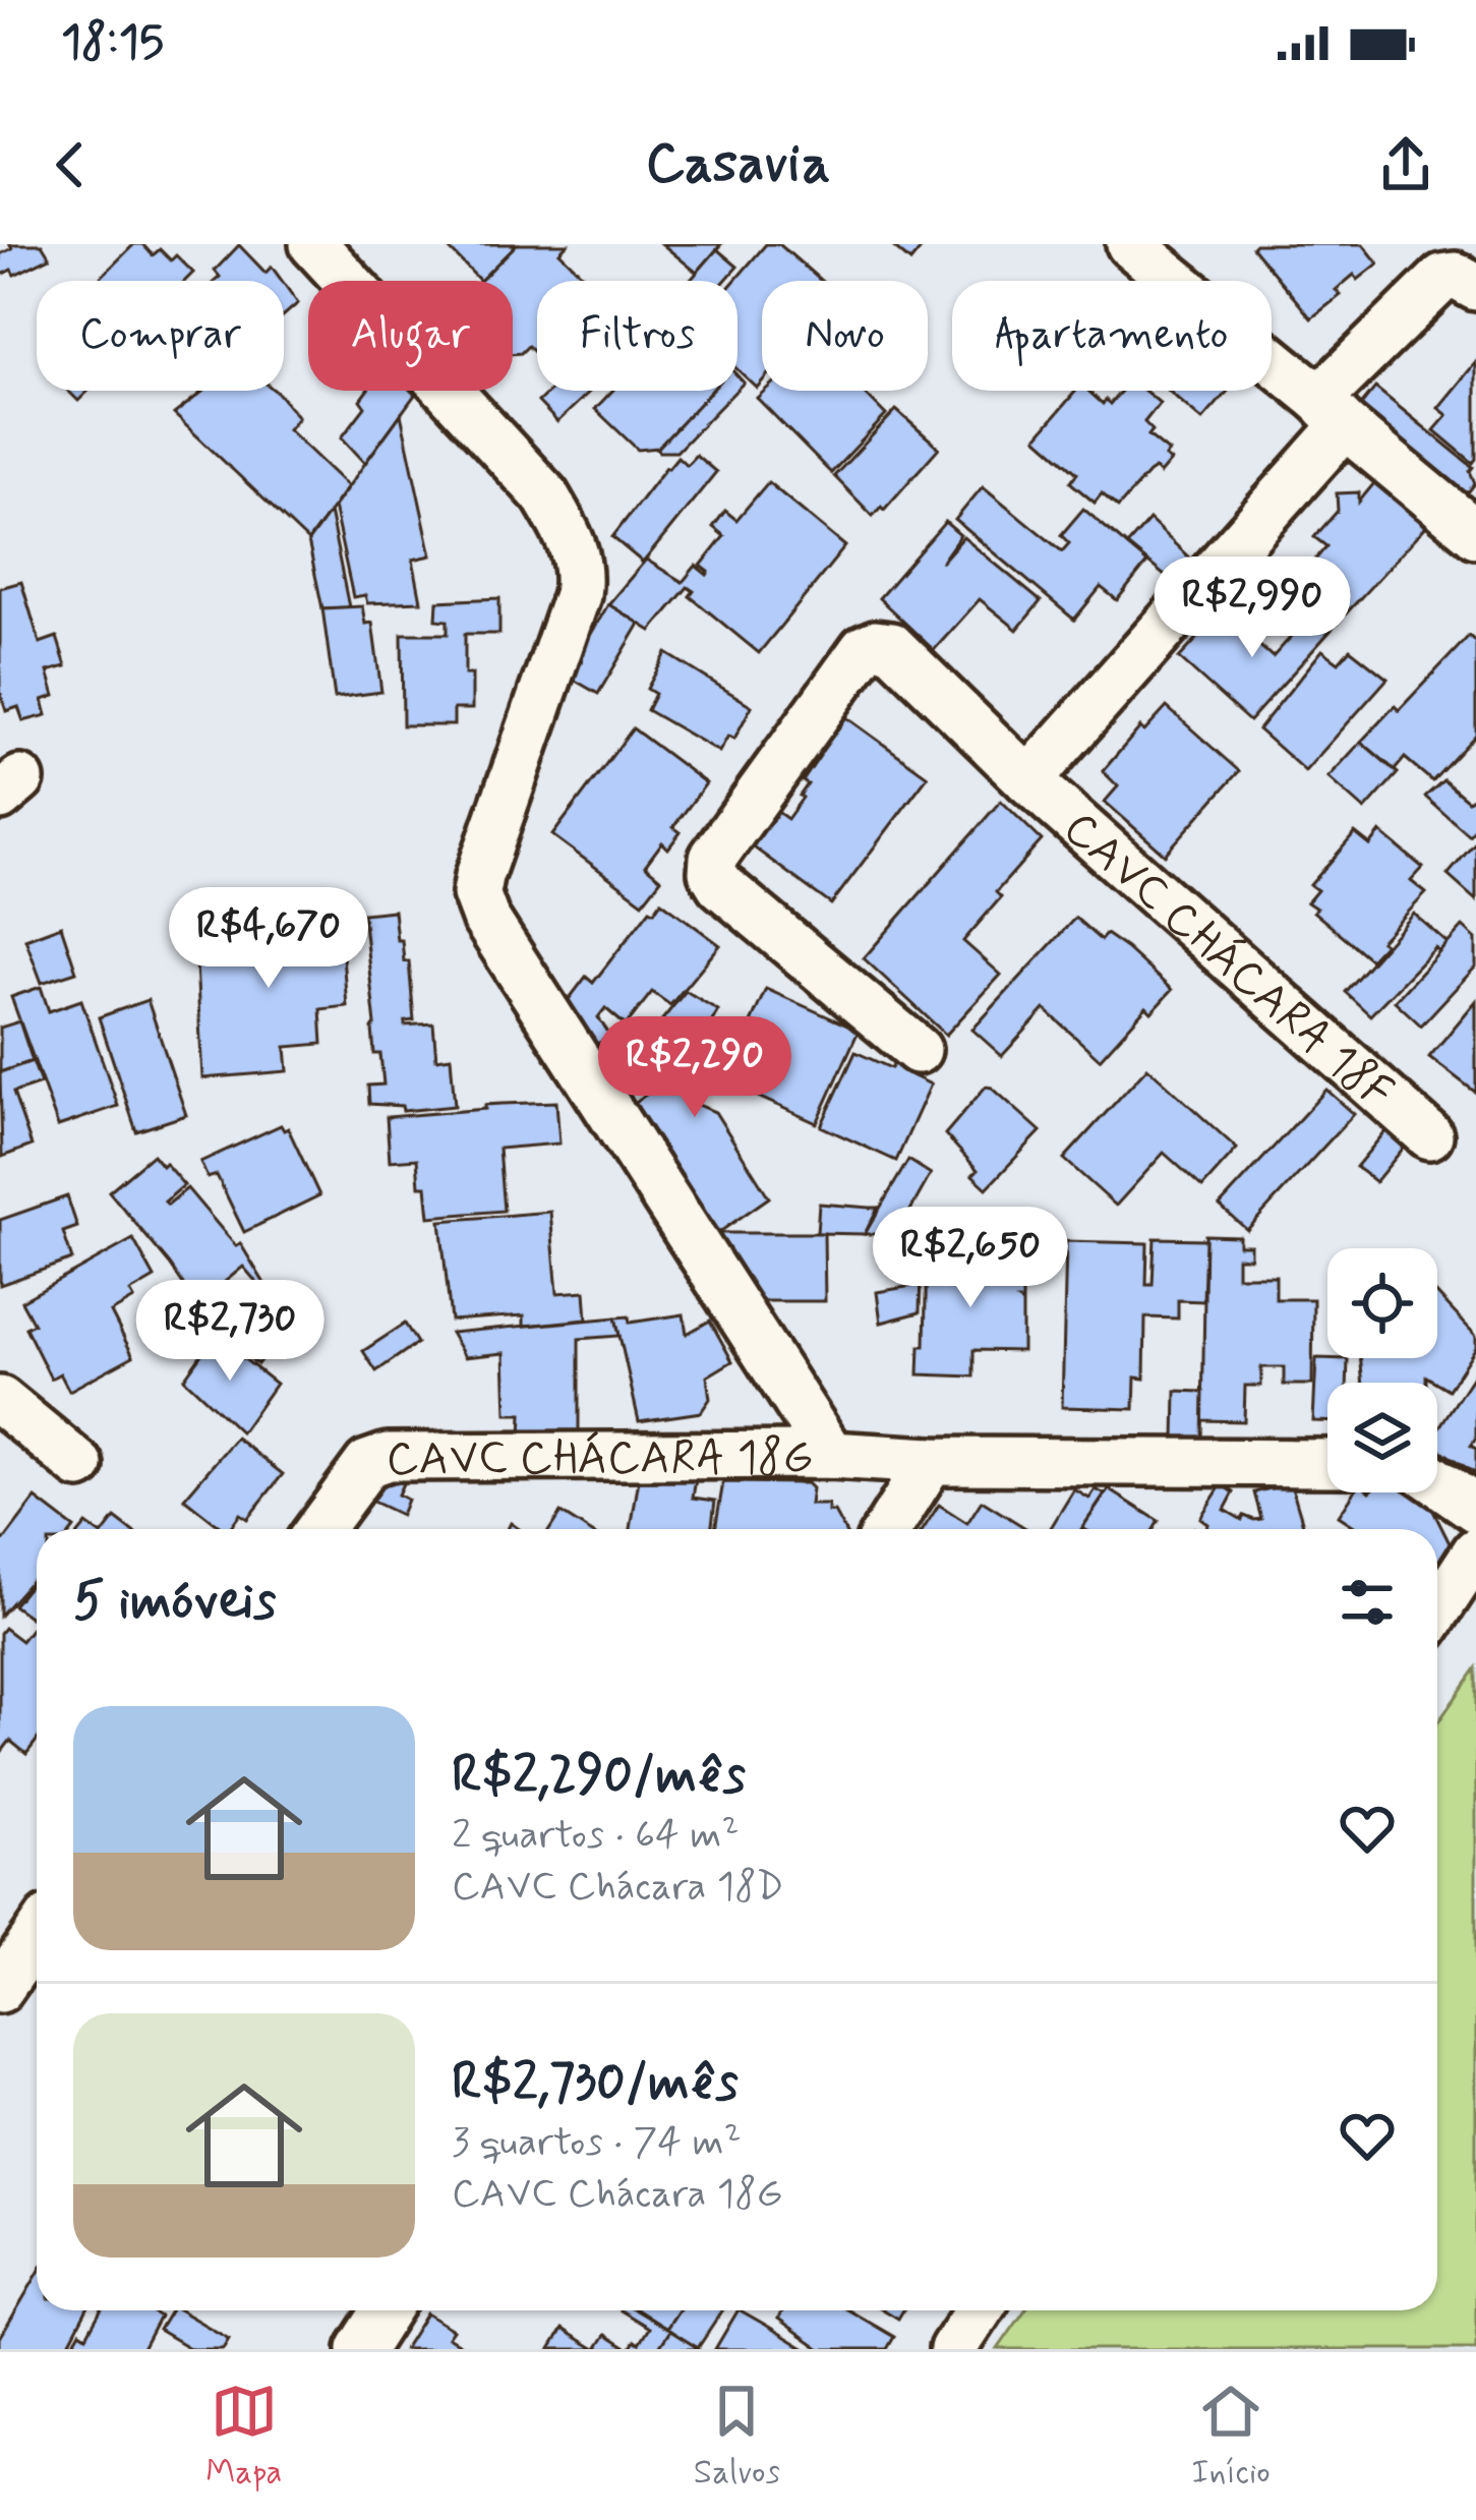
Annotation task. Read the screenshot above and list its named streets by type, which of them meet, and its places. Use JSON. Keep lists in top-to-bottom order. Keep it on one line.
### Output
{"streets":{"street":["CAVC CHÁCARA 18F","CAVC CHÁCARA 18G"]},"page":{"status":"18:15","header":"Casavia","chip":["Comprar","Alugar","Filtros","Novo","Apartamento"],"price":["R$2,990","R$4,670","R$2,290","R$2,650","R$2,730"],"heading":"5 imóveis","list":[{"name":"R$2,290/mês","note":"2 quartos · 64 m² · CAVC Chácara 18D"},{"name":"R$2,730/mês","note":"3 quartos · 74 m² · CAVC Chácara 18G"}],"tabs":["Mapa","Salvos","Início"]}}
